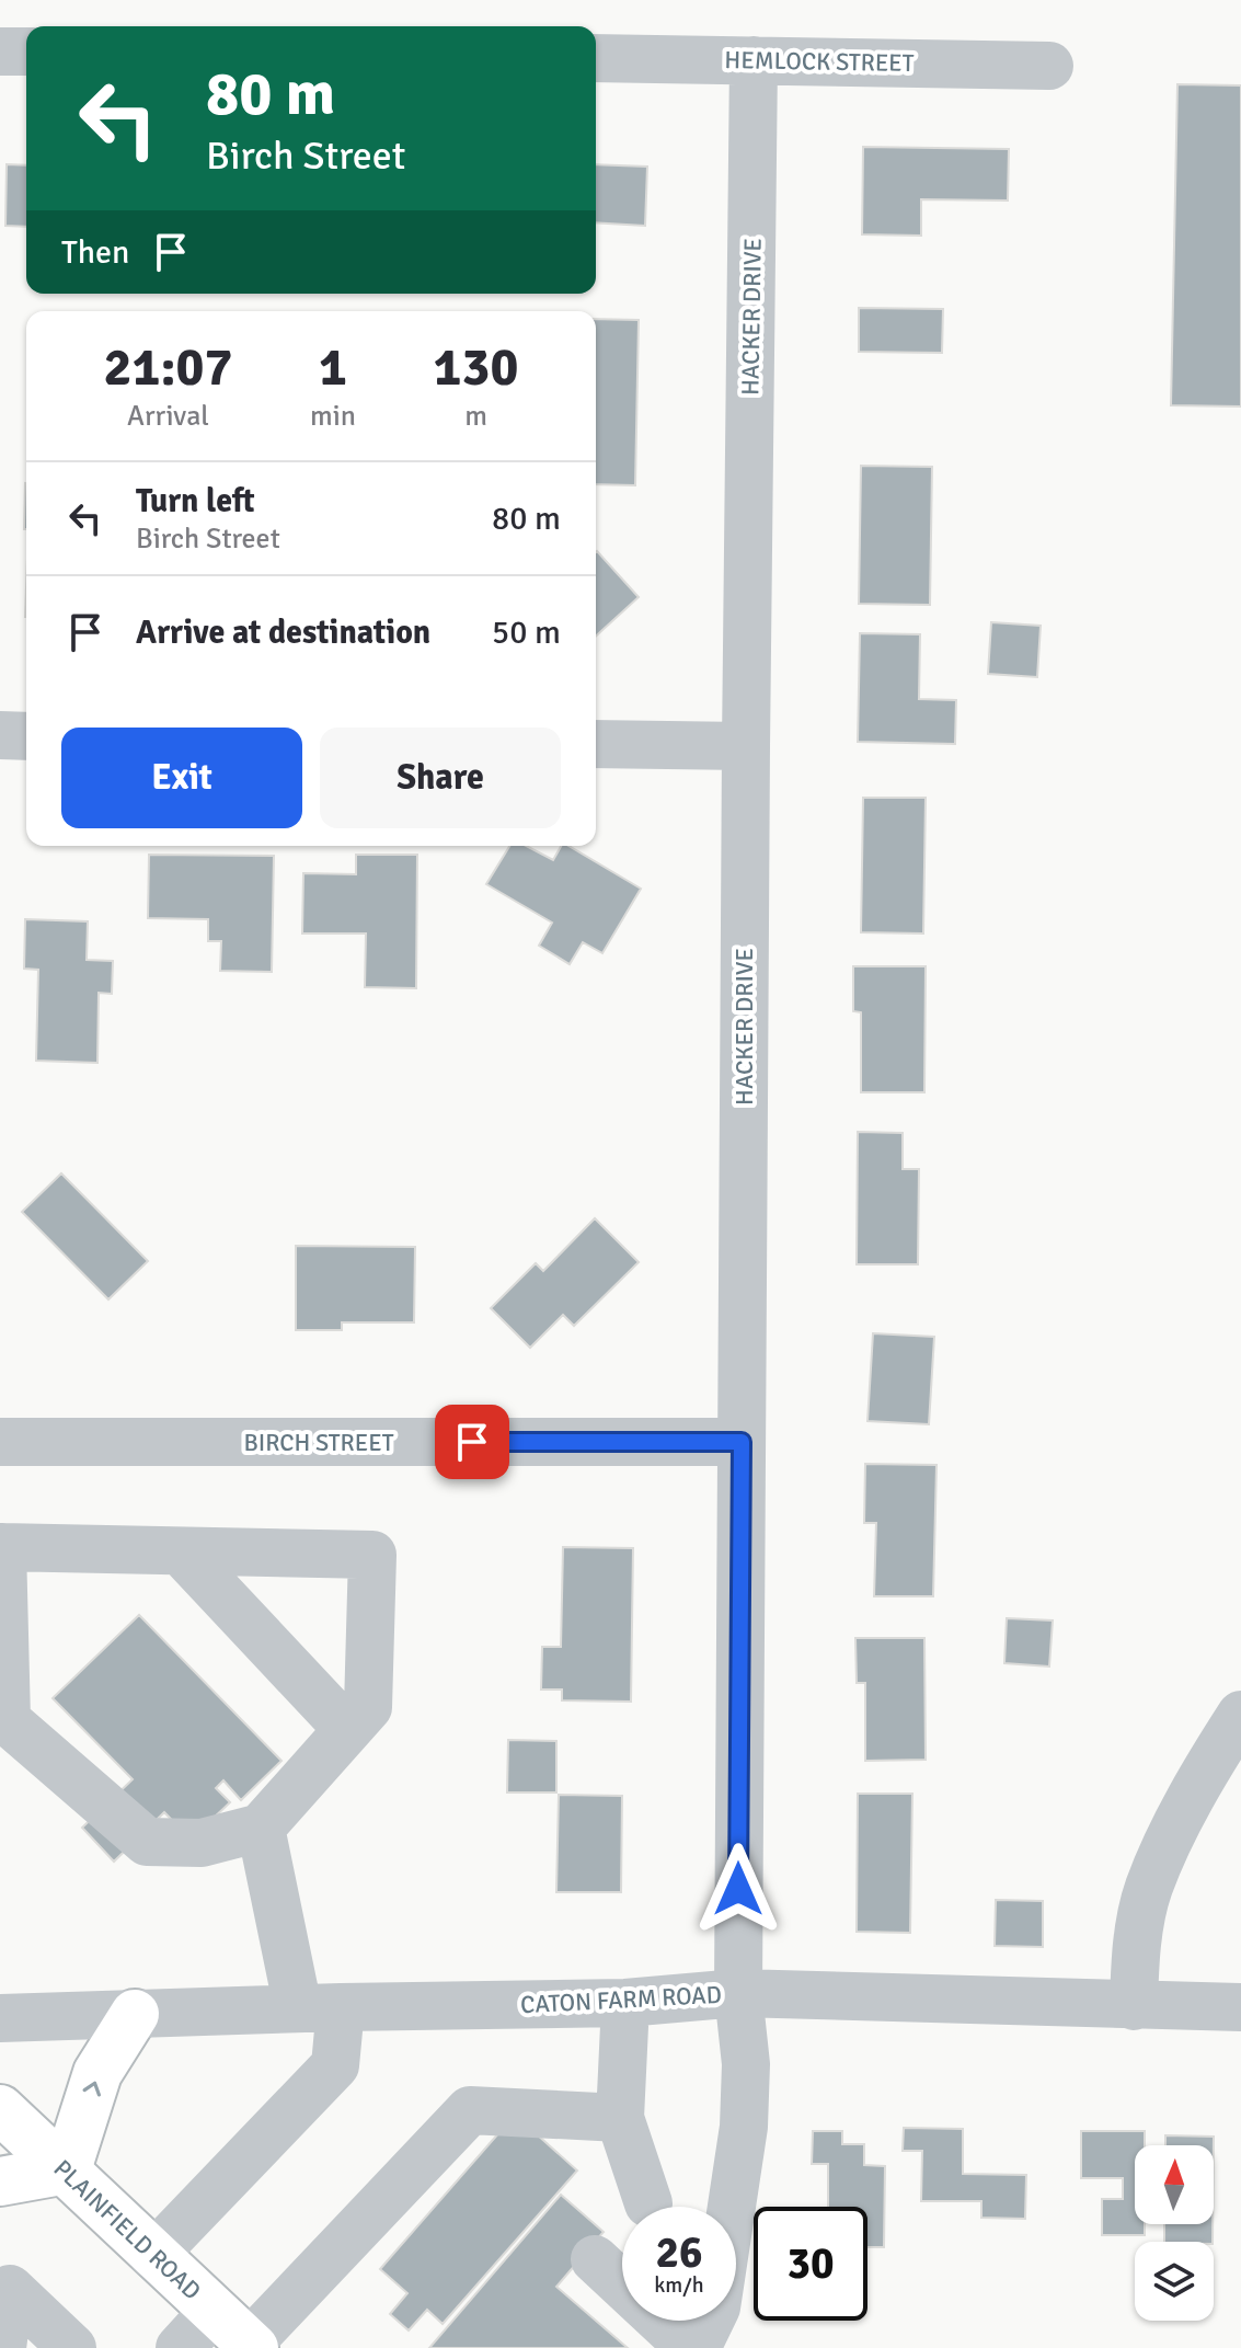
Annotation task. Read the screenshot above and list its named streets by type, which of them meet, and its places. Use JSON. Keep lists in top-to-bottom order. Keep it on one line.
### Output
{"streets":{"main road":["PLAINFIELD ROAD"],"street":["HEMLOCK STREET","HACKER DRIVE","BIRCH STREET","CATON FARM ROAD"]},"crossings":[["HEMLOCK STREET","HACKER DRIVE"],["HACKER DRIVE","BIRCH STREET"],["HACKER DRIVE","CATON FARM ROAD"]],"north":"top","page":{"turn":["80 m","Birch Street"],"then":"Then","eta":["21:07","Arrival","1","min","130","m"],"list":[{"name":"Turn left","note":"Birch Street","value":"80 m"},{"name":"Arrive at destination","value":"50 m"}],"buttons":["Exit","Share"],"speed":"26 km/h","limit":"30"}}
